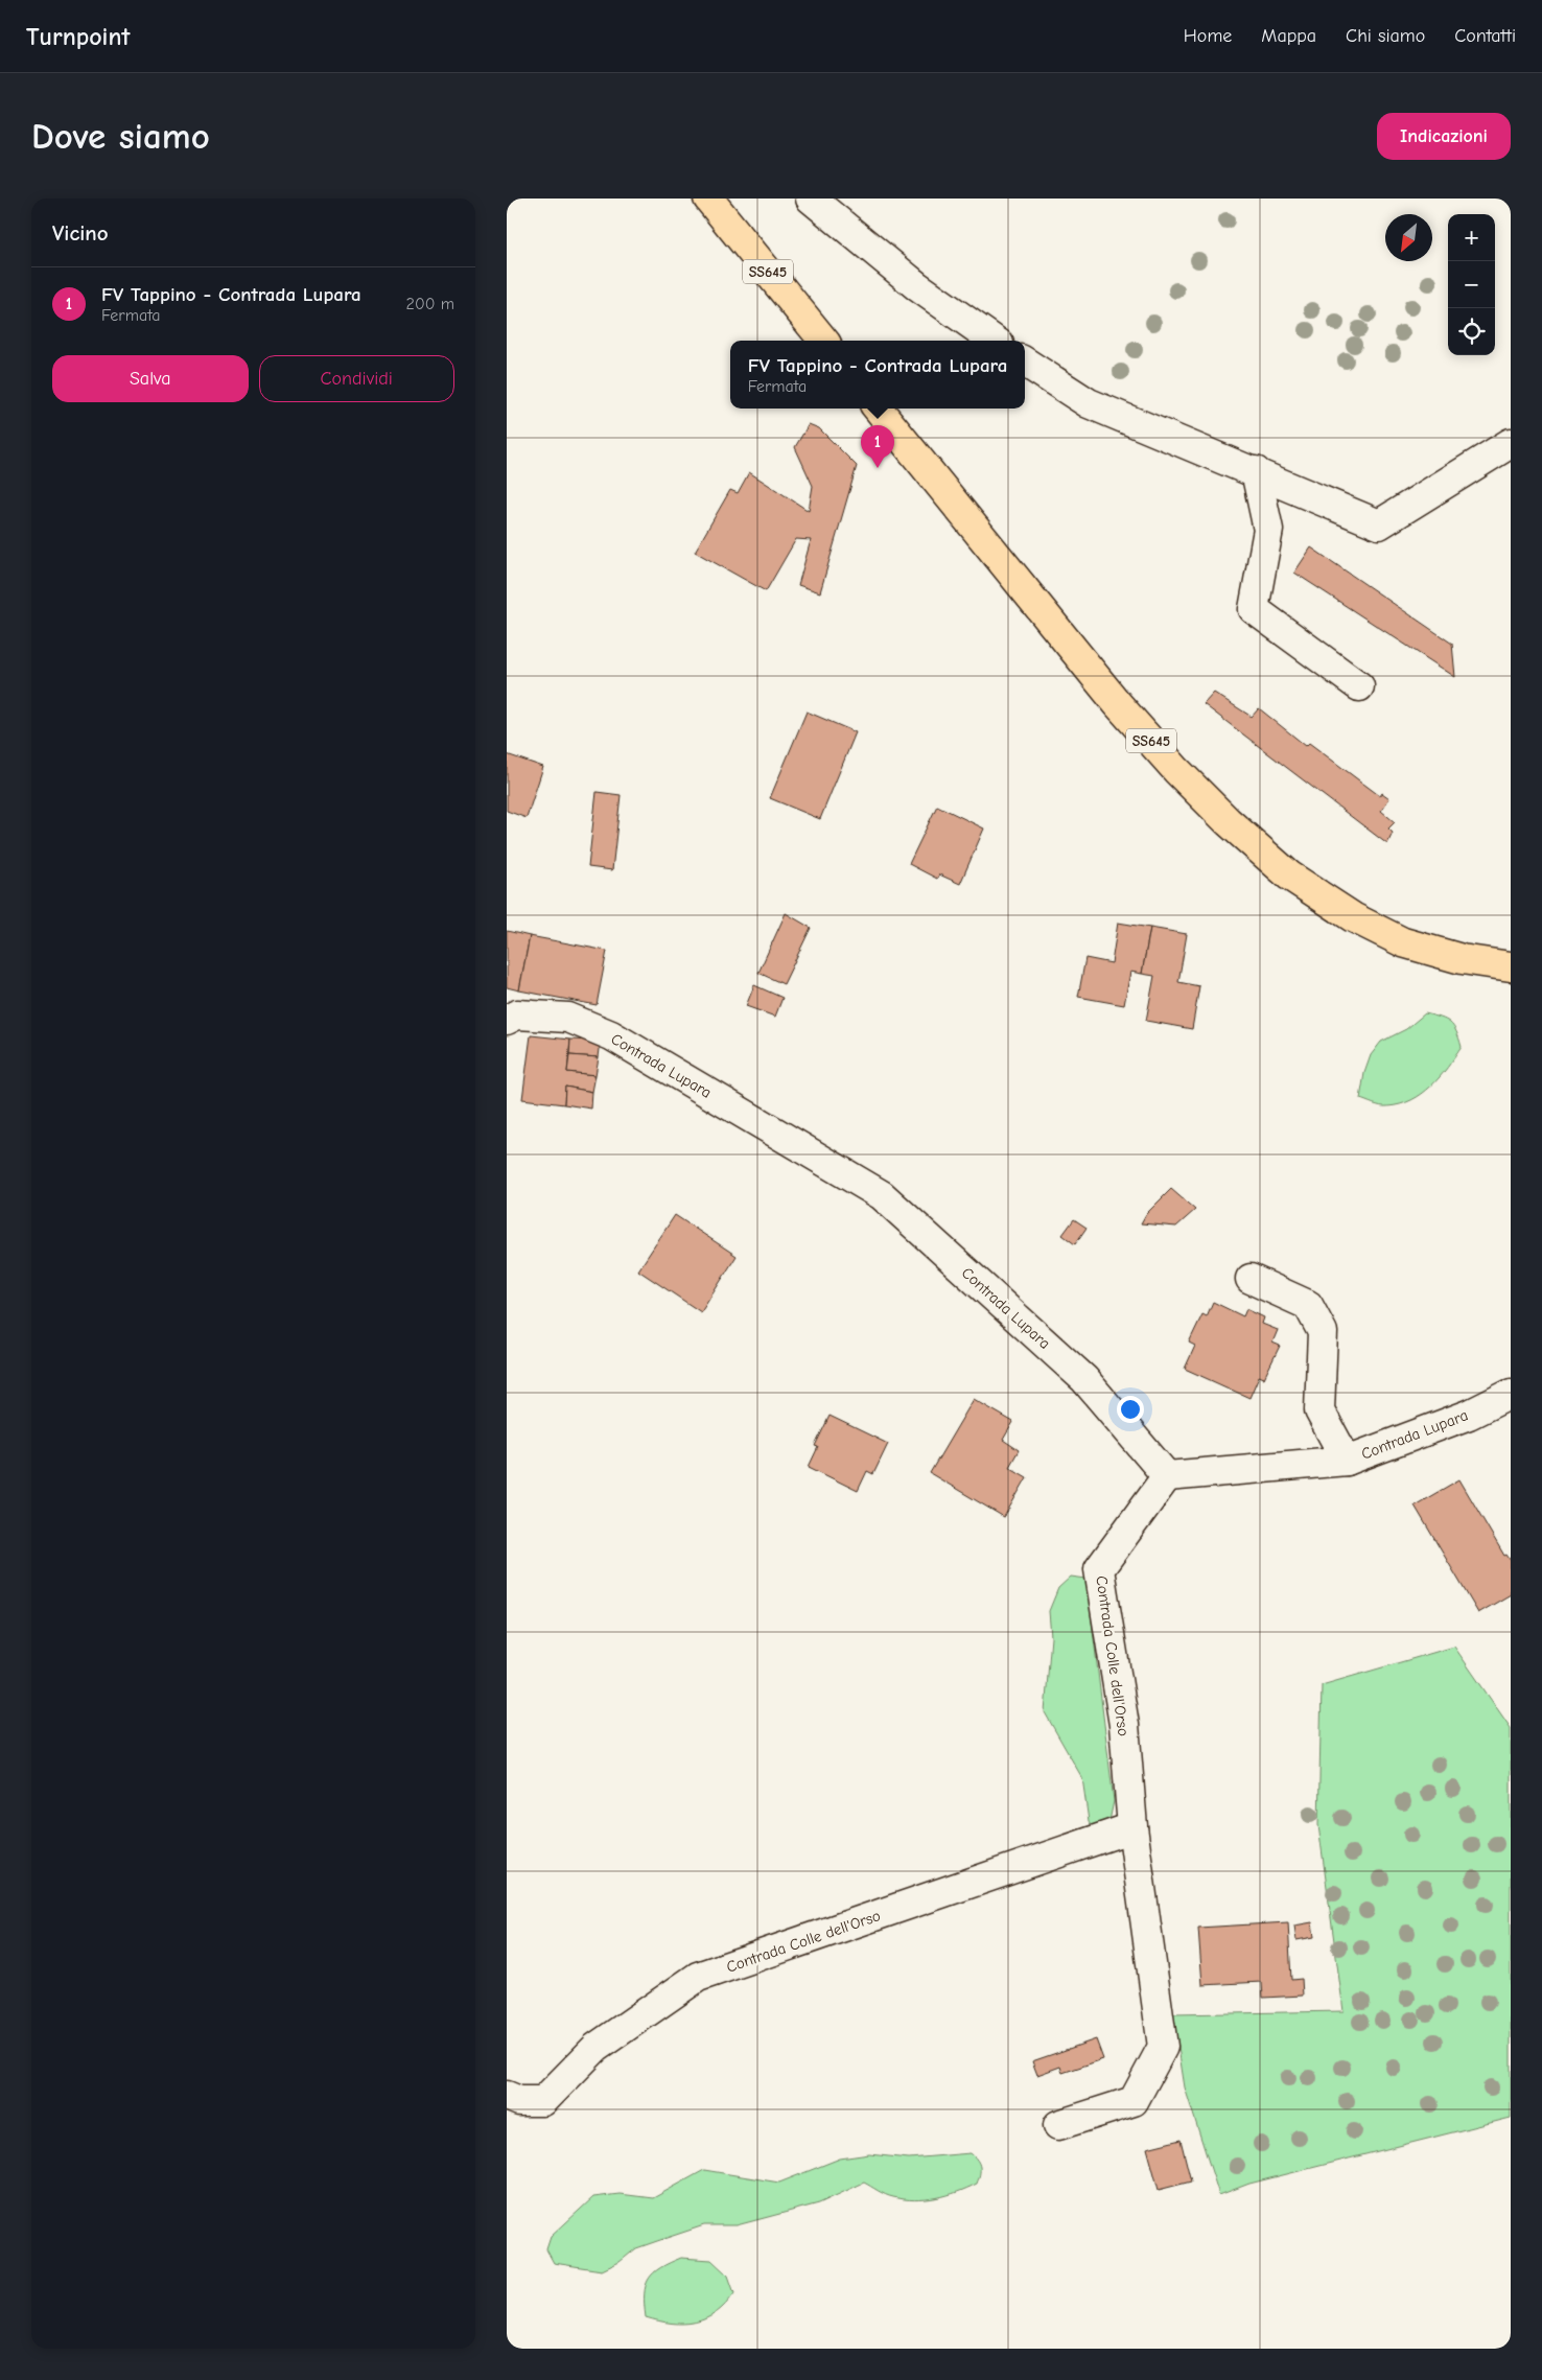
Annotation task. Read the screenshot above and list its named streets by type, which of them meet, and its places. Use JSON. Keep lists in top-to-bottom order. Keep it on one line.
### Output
{"streets":{"main road":["SS645"],"street":["Contrada Lupara","Contrada Colle dell'Orso"]},"crossings":[["Contrada Lupara","Contrada Colle dell'Orso"]],"north":"bottom left","page":{"header":"Turnpoint","nav":["Home","Mappa","Chi siamo","Contatti"],"buttons":["Indicazioni",["Salva","Condividi"]],"title":"Dove siamo","heading":"Vicino","map_buttons":["+","−"],"list":[{"mark":"1","name":"FV Tappino - Contrada Lupara","note":"Fermata","value":"200 m"}],"popup":["FV Tappino - Contrada Lupara","Fermata"],"pins":"1"}}
